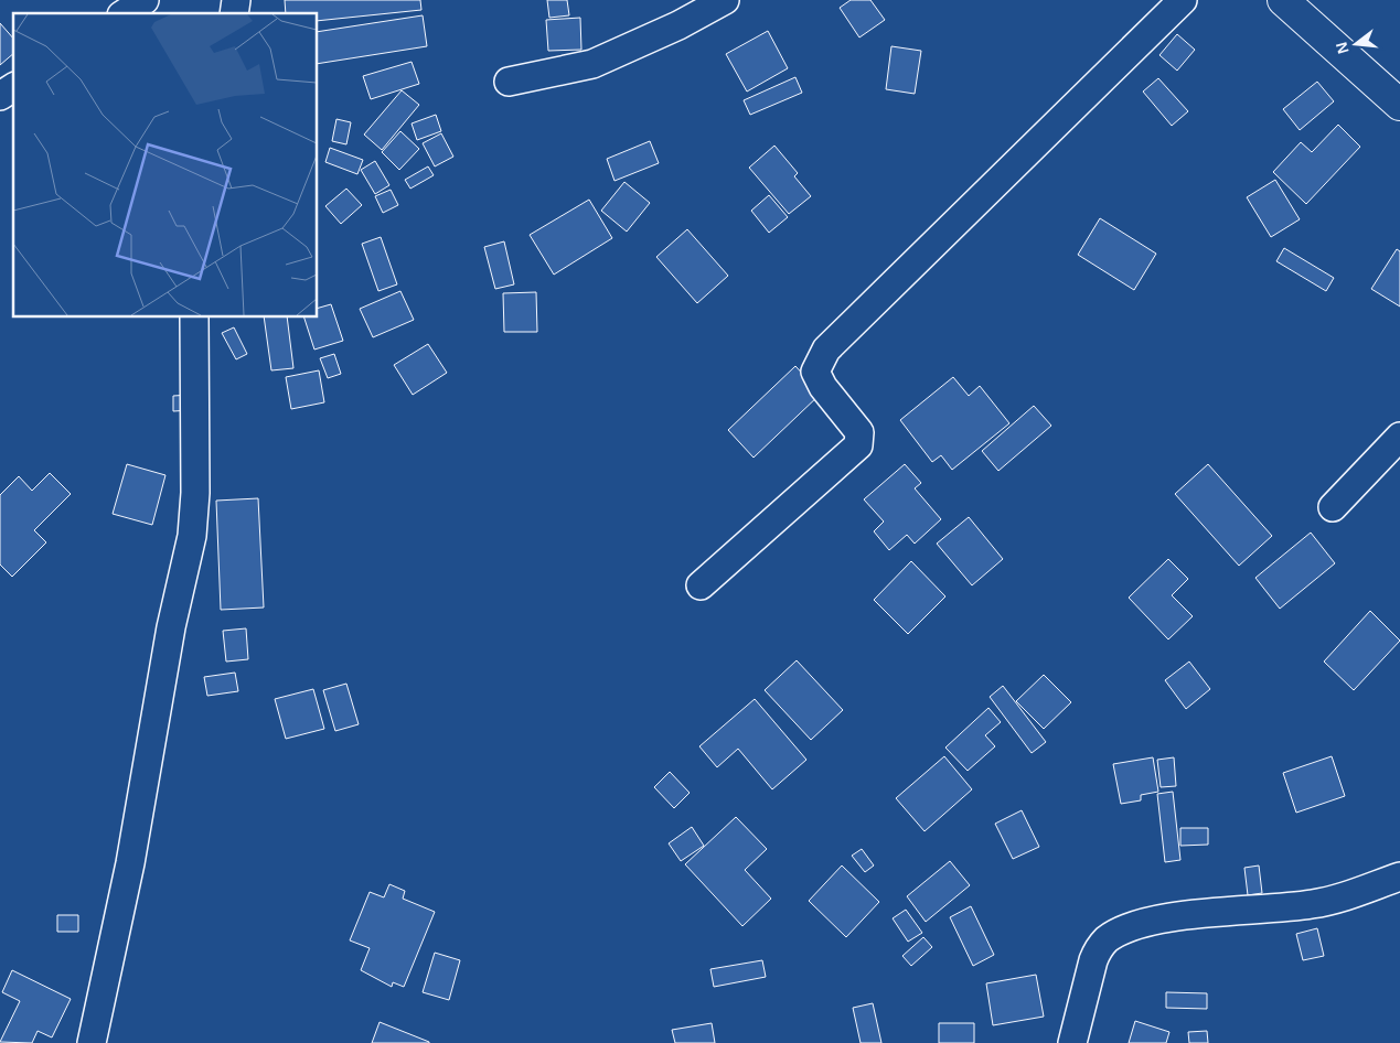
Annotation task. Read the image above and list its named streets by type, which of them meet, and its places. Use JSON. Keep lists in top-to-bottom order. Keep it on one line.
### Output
{"north":"left"}
